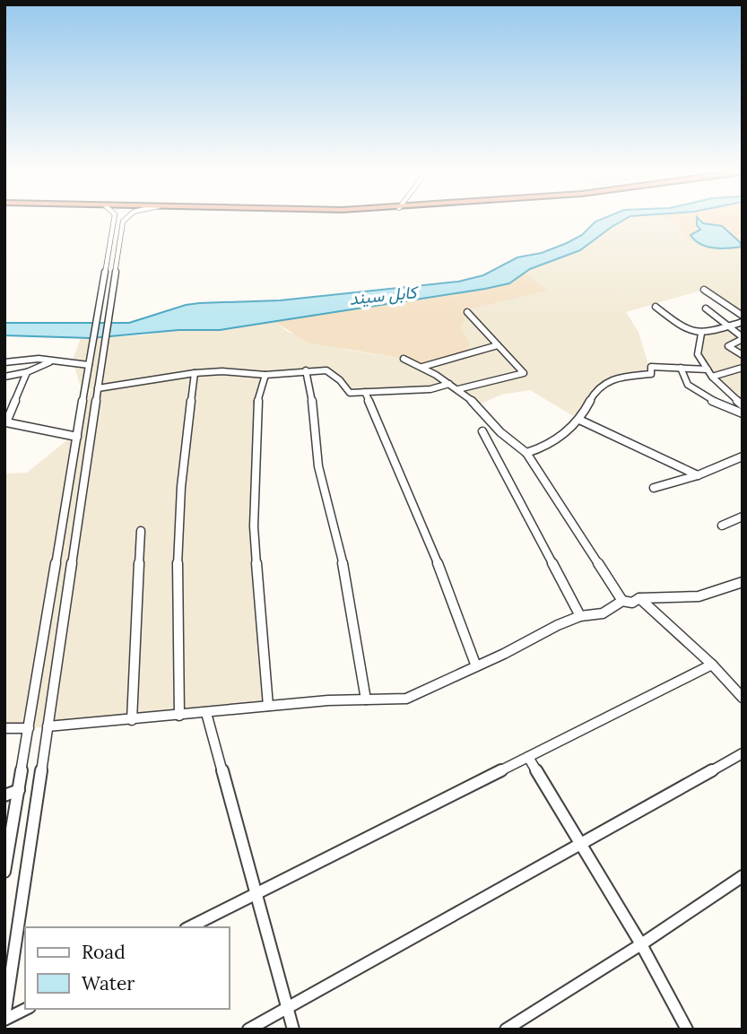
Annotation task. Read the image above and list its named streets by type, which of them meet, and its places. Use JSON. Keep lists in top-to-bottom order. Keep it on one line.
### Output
{"water":["کابل سيند"],"legend":["Road","Water"]}
